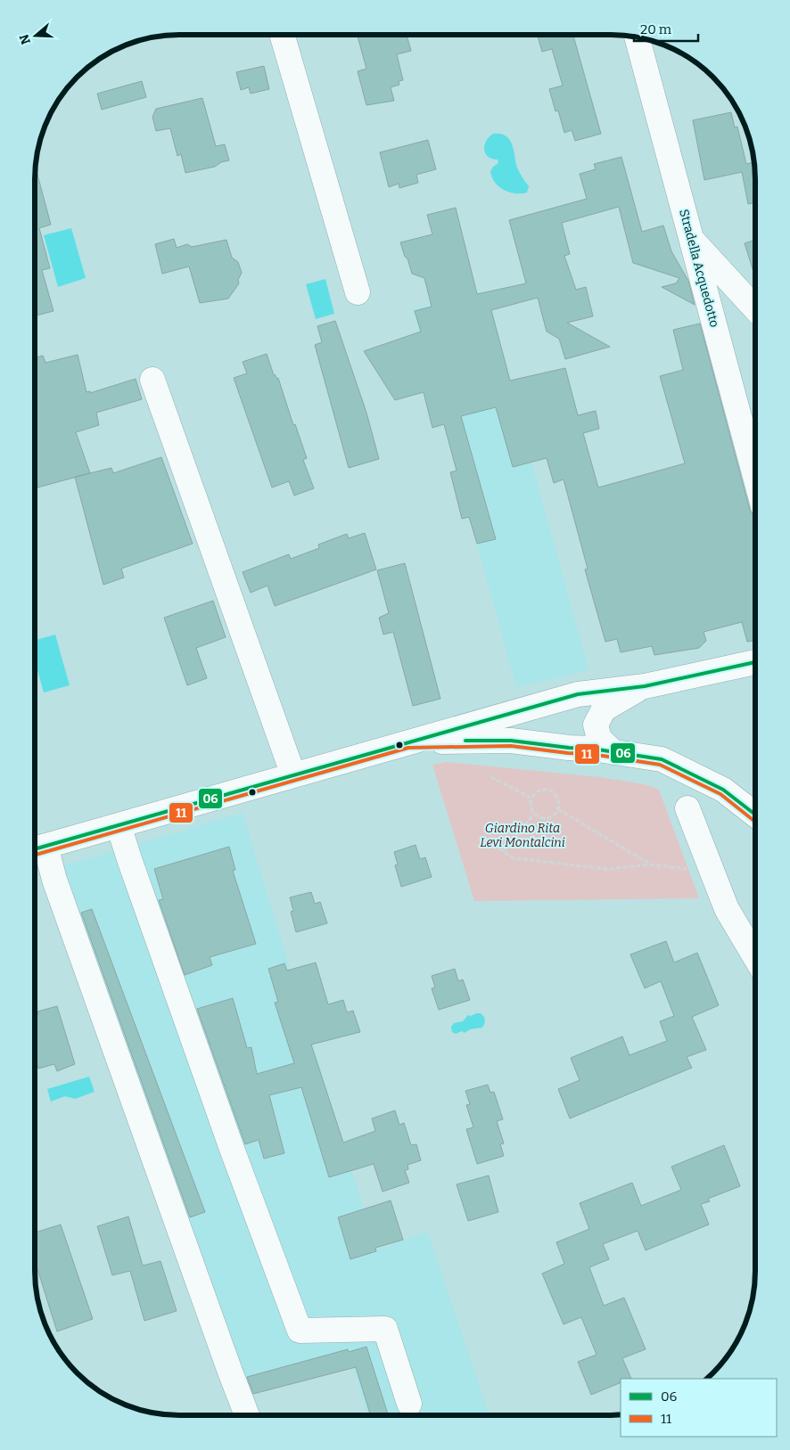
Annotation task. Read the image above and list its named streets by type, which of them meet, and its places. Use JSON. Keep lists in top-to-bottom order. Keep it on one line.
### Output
{"streets":{"street":["Stradella Acquedotto"]},"parks":["Giardino Rita Levi Montalcini"],"lines":["transit line 06","transit line 11"],"legend":["06","11"],"scale_bar":"20 m","north":"left"}
